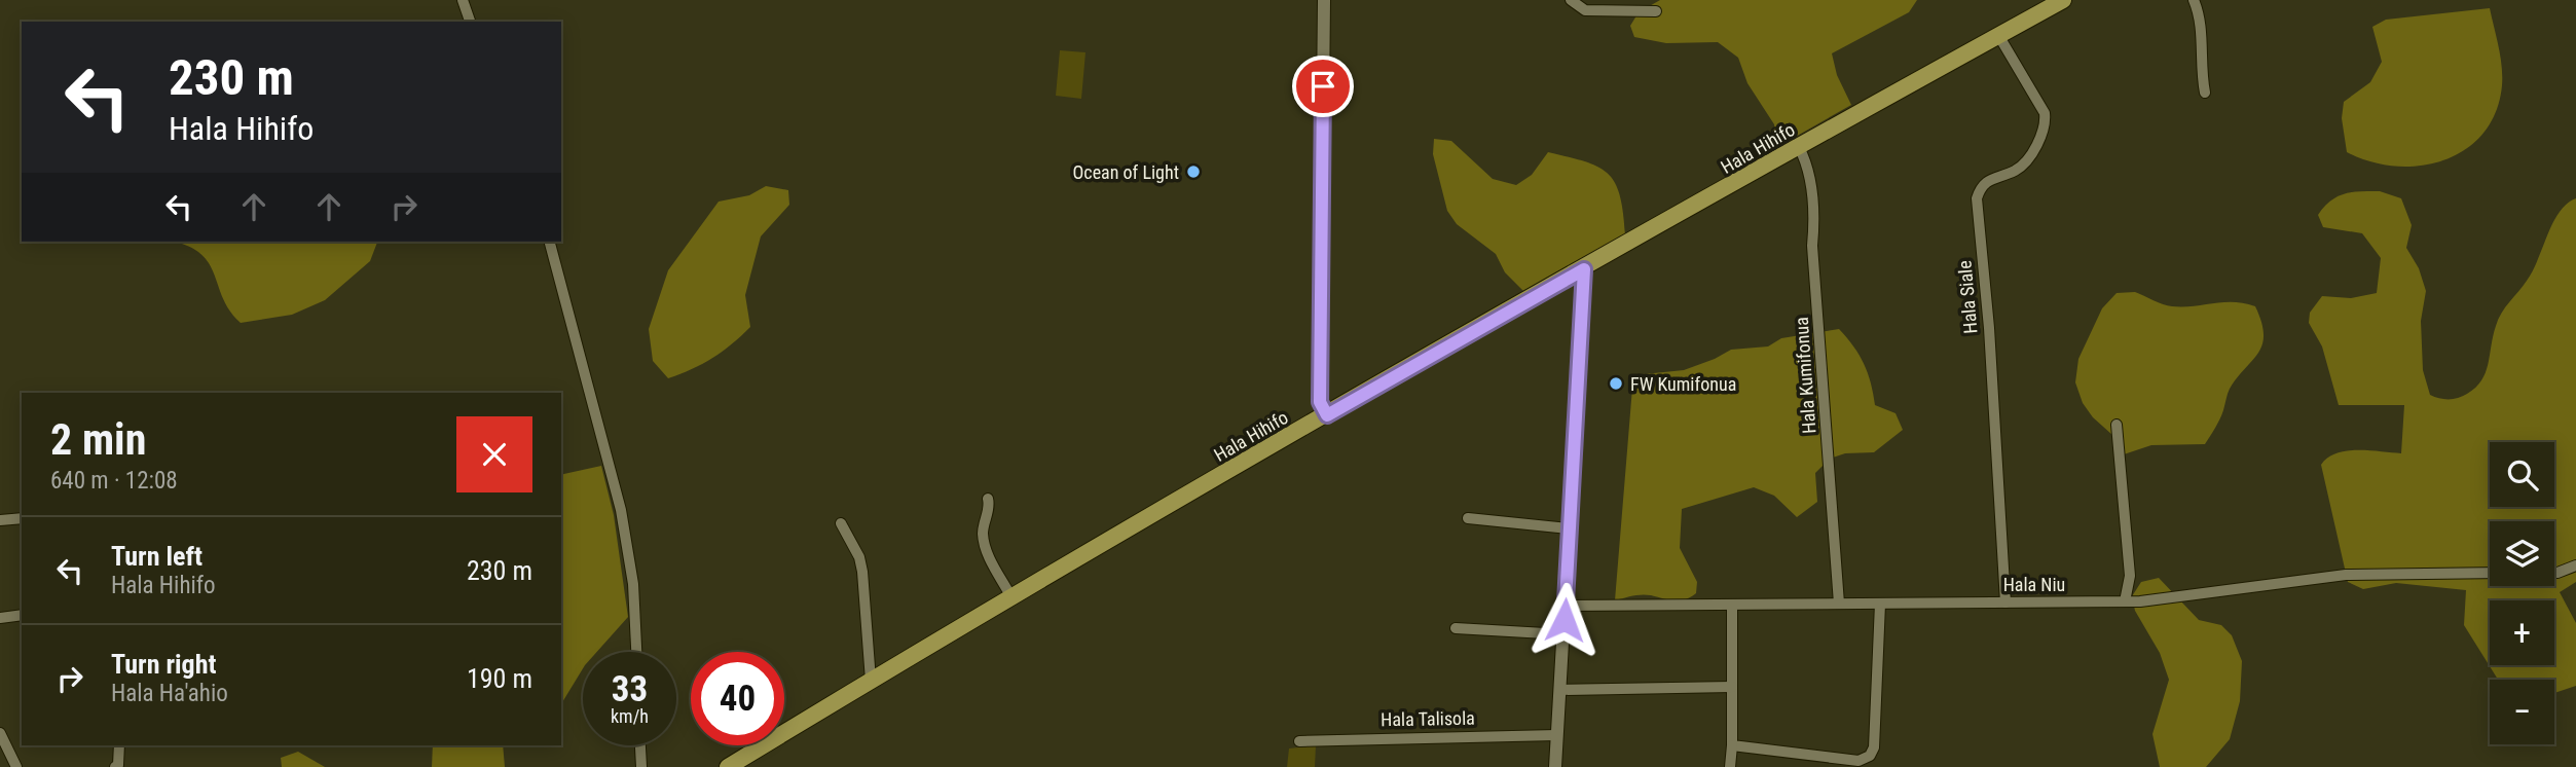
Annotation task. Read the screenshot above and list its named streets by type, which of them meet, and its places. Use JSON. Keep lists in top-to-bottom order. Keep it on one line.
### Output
{"streets":{"main road":["Hala Hihifo"],"street":["Hala Siale","Hala Kumifonua","Hala Niu","Hala Talisola"]},"crossings":[["Hala Hihifo","Hala Siale"],["Hala Hihifo","Hala Kumifonua"],["Hala Siale","Hala Niu"],["Hala Kumifonua","Hala Niu"]],"places":["Ocean of Light","FW Kumifonua"],"page":{"turn":["230 m","Hala Hihifo"],"heading":["2 min","640 m · 12:08"],"map_buttons":["+","−"],"list":[{"name":"Turn left","note":"Hala Hihifo","value":"230 m"},{"name":"Turn right","note":"Hala Ha'ahio","value":"190 m"}],"speed":"33 km/h","limit":"40"}}
